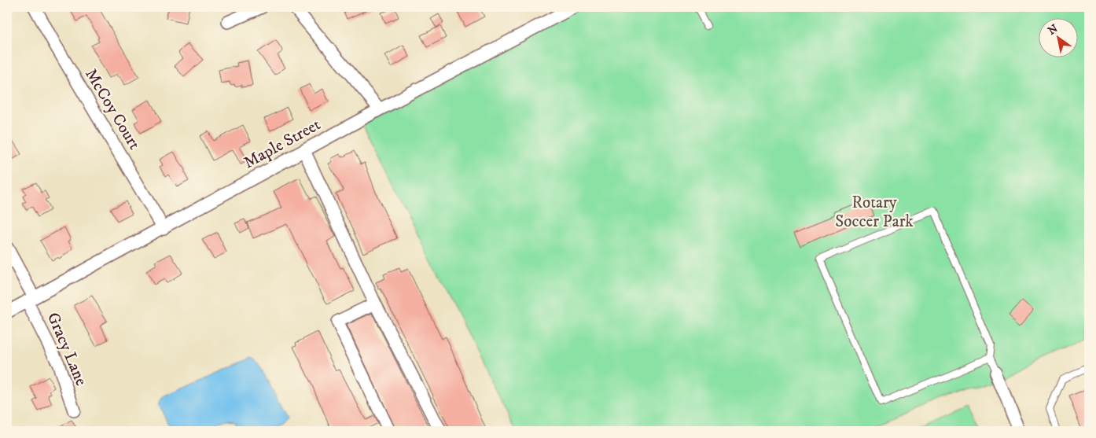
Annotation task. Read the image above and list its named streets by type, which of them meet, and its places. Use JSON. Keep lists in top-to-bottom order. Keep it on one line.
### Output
{"streets":{"street":["McCoy Court","Maple Street","Gracy Lane"]},"crossings":[["McCoy Court","Maple Street"],["Maple Street","Gracy Lane"]],"parks":["Rotary Soccer Park"],"north":"top left"}
